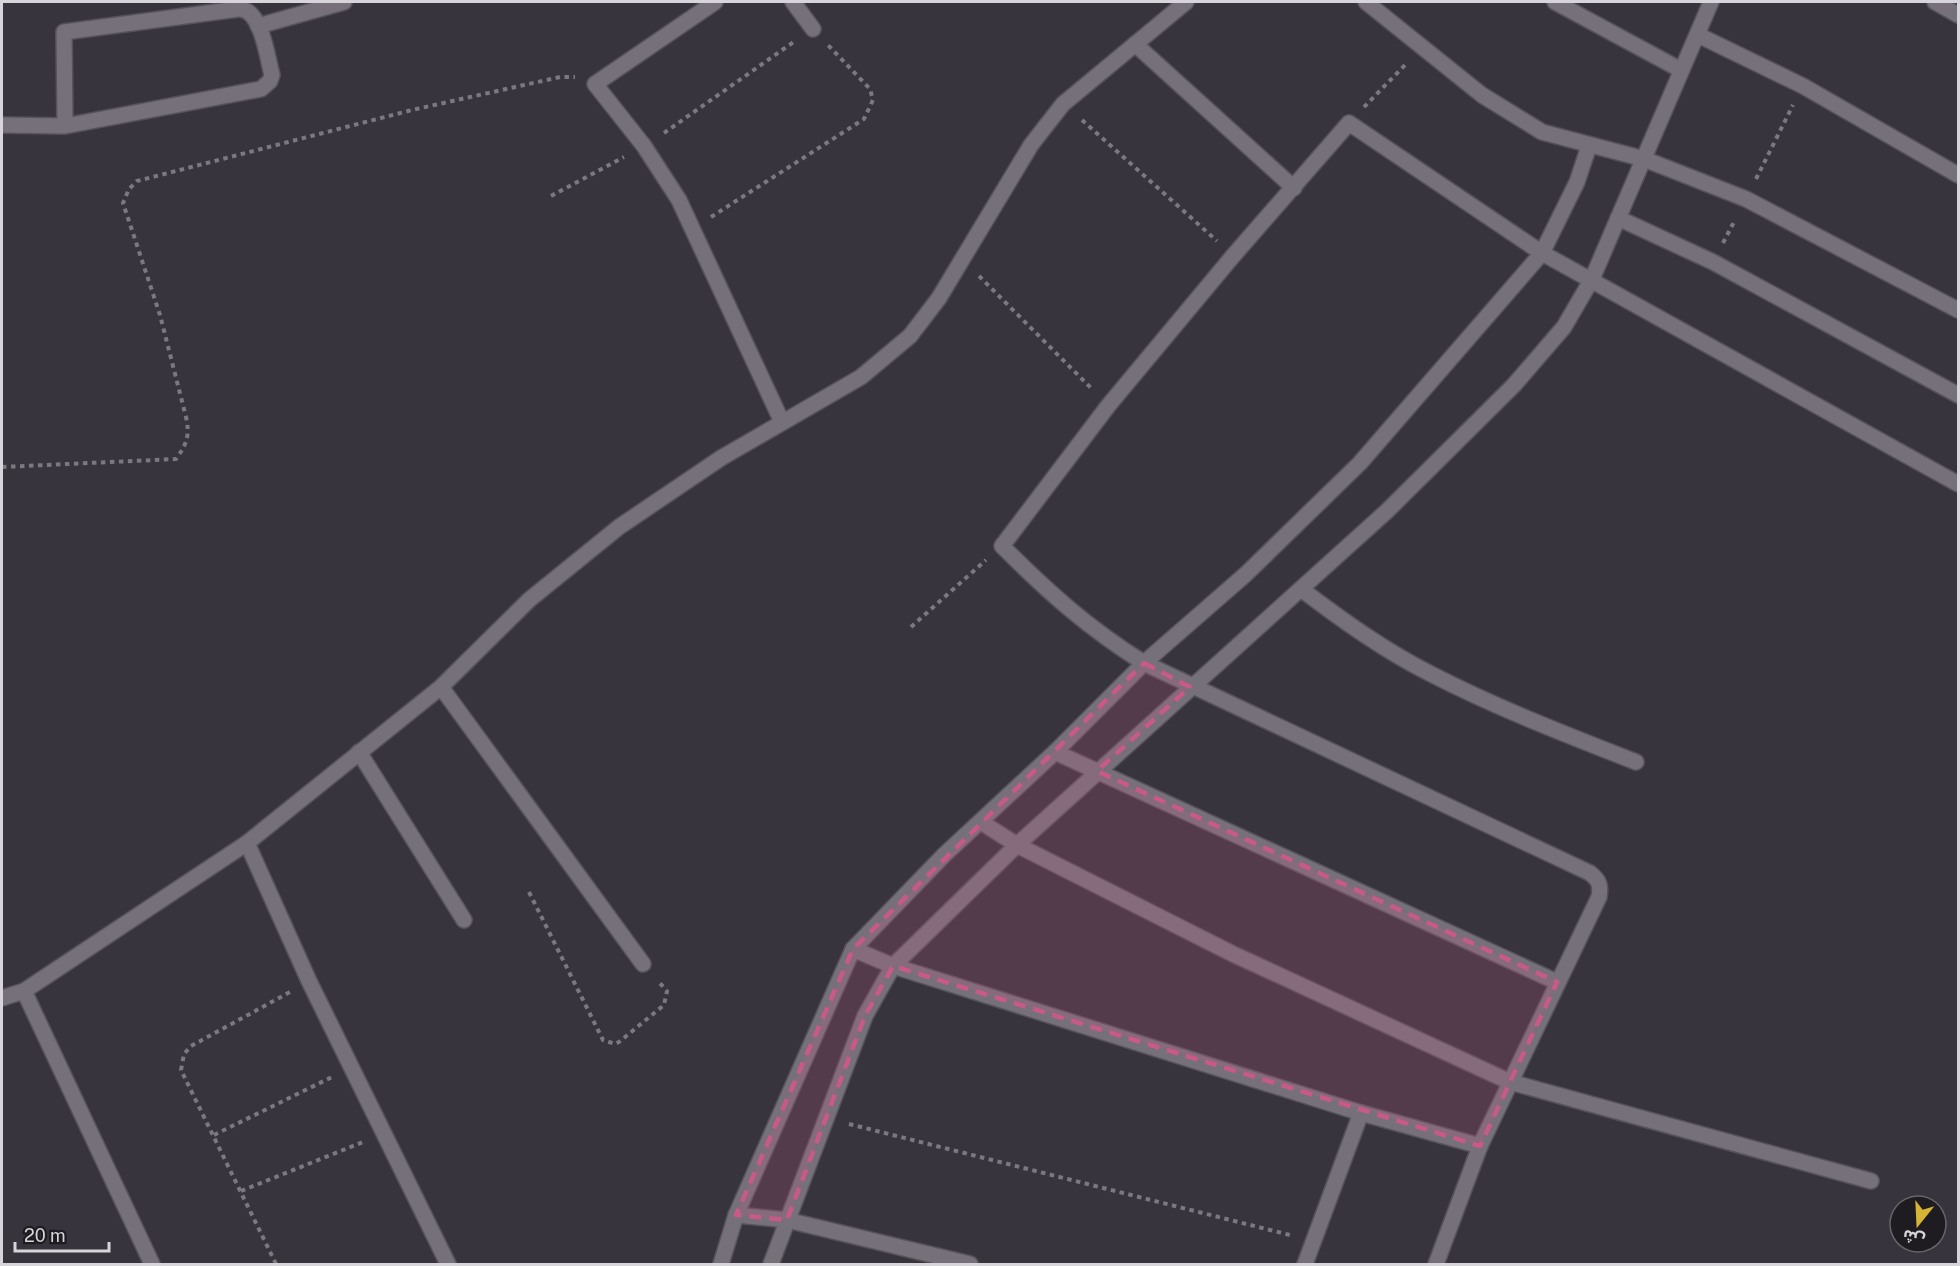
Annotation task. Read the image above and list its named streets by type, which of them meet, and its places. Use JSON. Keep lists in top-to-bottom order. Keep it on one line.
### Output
{"scale_bar":"20 m","north":"bottom"}
